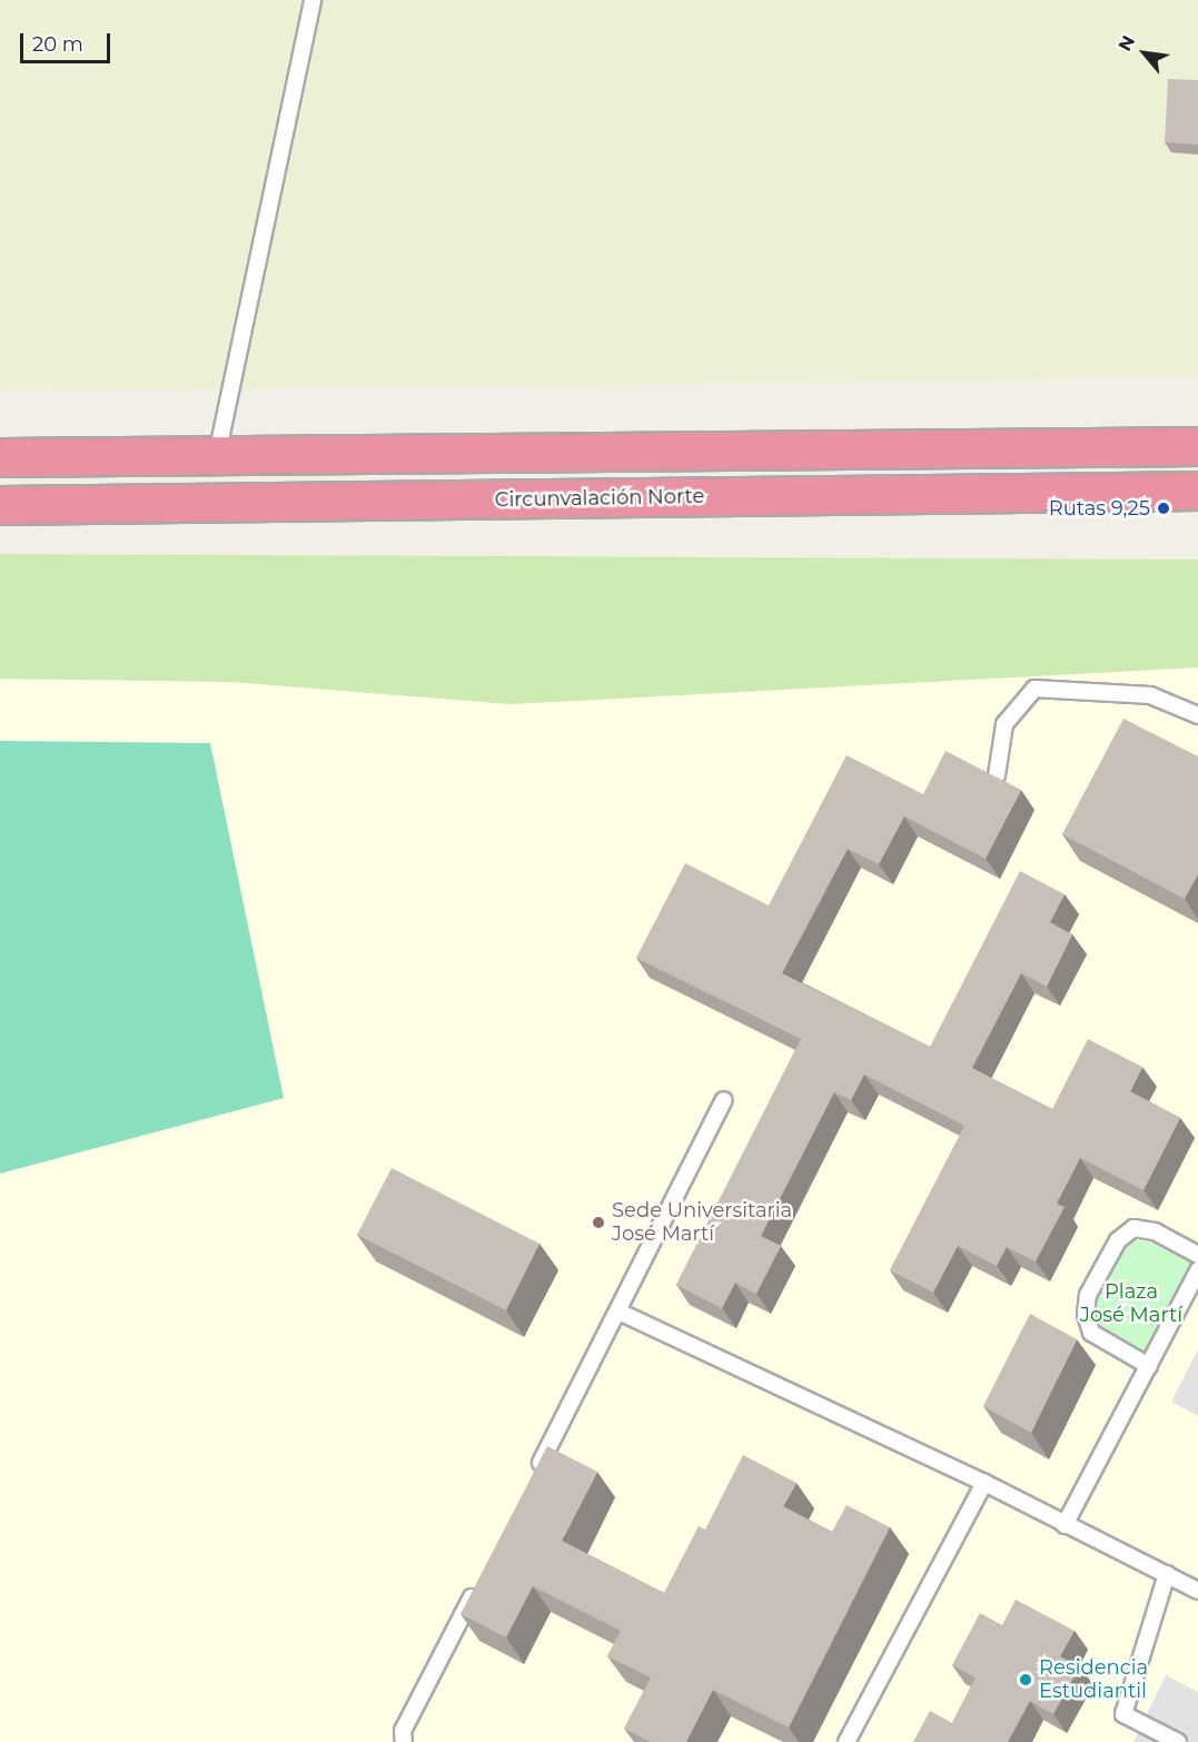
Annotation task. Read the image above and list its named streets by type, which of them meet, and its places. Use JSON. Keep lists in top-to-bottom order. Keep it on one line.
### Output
{"streets":{"highway":["Circunvalación Norte"]},"parks":["Plaza José Martí"],"places":["Rutas 9,25","Sede Universitaria José Martí","Residencia Estudiantil"],"scale_bar":"20 m","north":"top left"}
